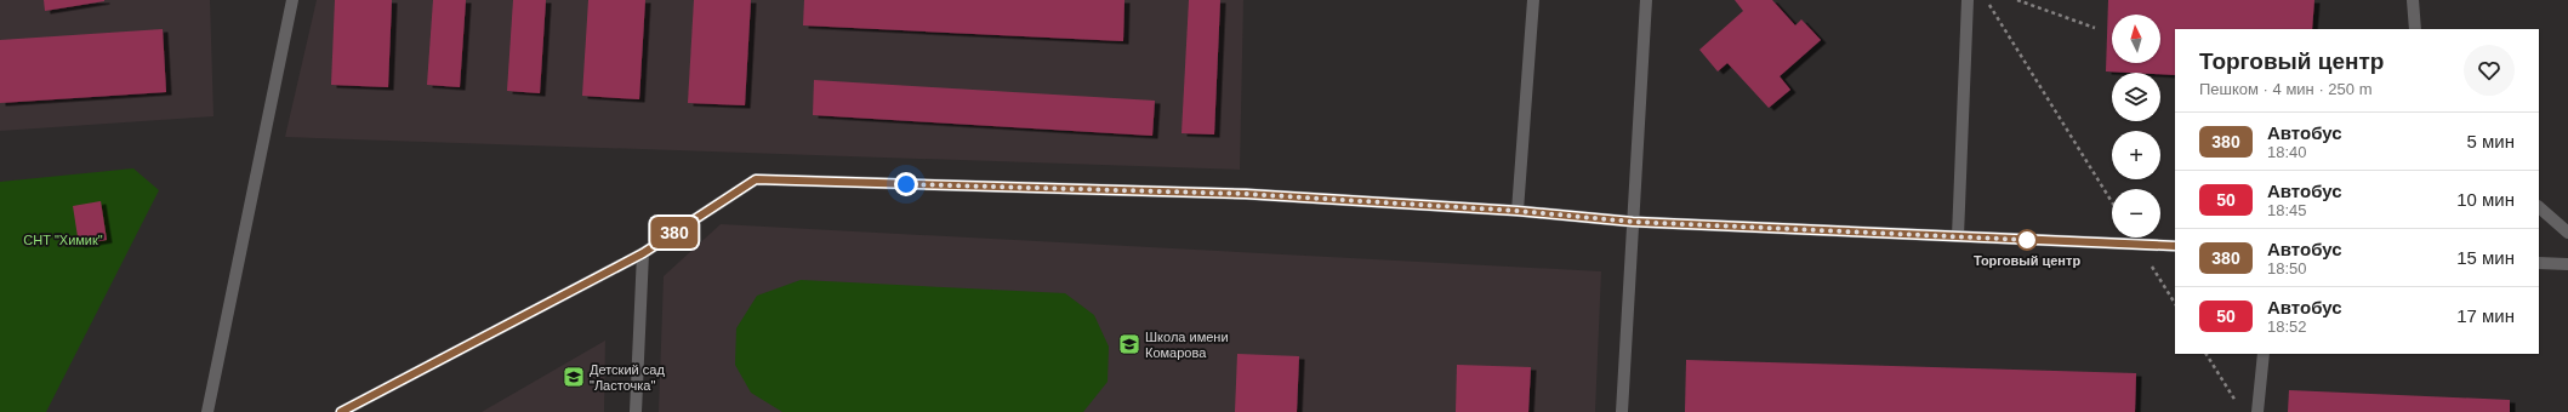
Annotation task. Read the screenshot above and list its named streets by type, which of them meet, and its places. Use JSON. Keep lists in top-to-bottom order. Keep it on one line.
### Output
{"parks":["СНТ \"Химик\""],"places":{"other":["Торговый центр"],"school or university":["Школа имени Комарова","Детский сад \"Ласточка\""]},"lines":["bus line 380"],"north":"top","page":{"on_map":"380","map_buttons":["+","−"],"heading":["Торговый центр","Пешком · 4 мин · 250 m"],"list":[{"mark":"380","name":"Автобус","note":"18:40","value":"5 мин"},{"mark":"50","name":"Автобус","note":"18:45","value":"10 мин"},{"mark":"380","name":"Автобус","note":"18:50","value":"15 мин"},{"mark":"50","name":"Автобус","note":"18:52","value":"17 мин"}]}}
